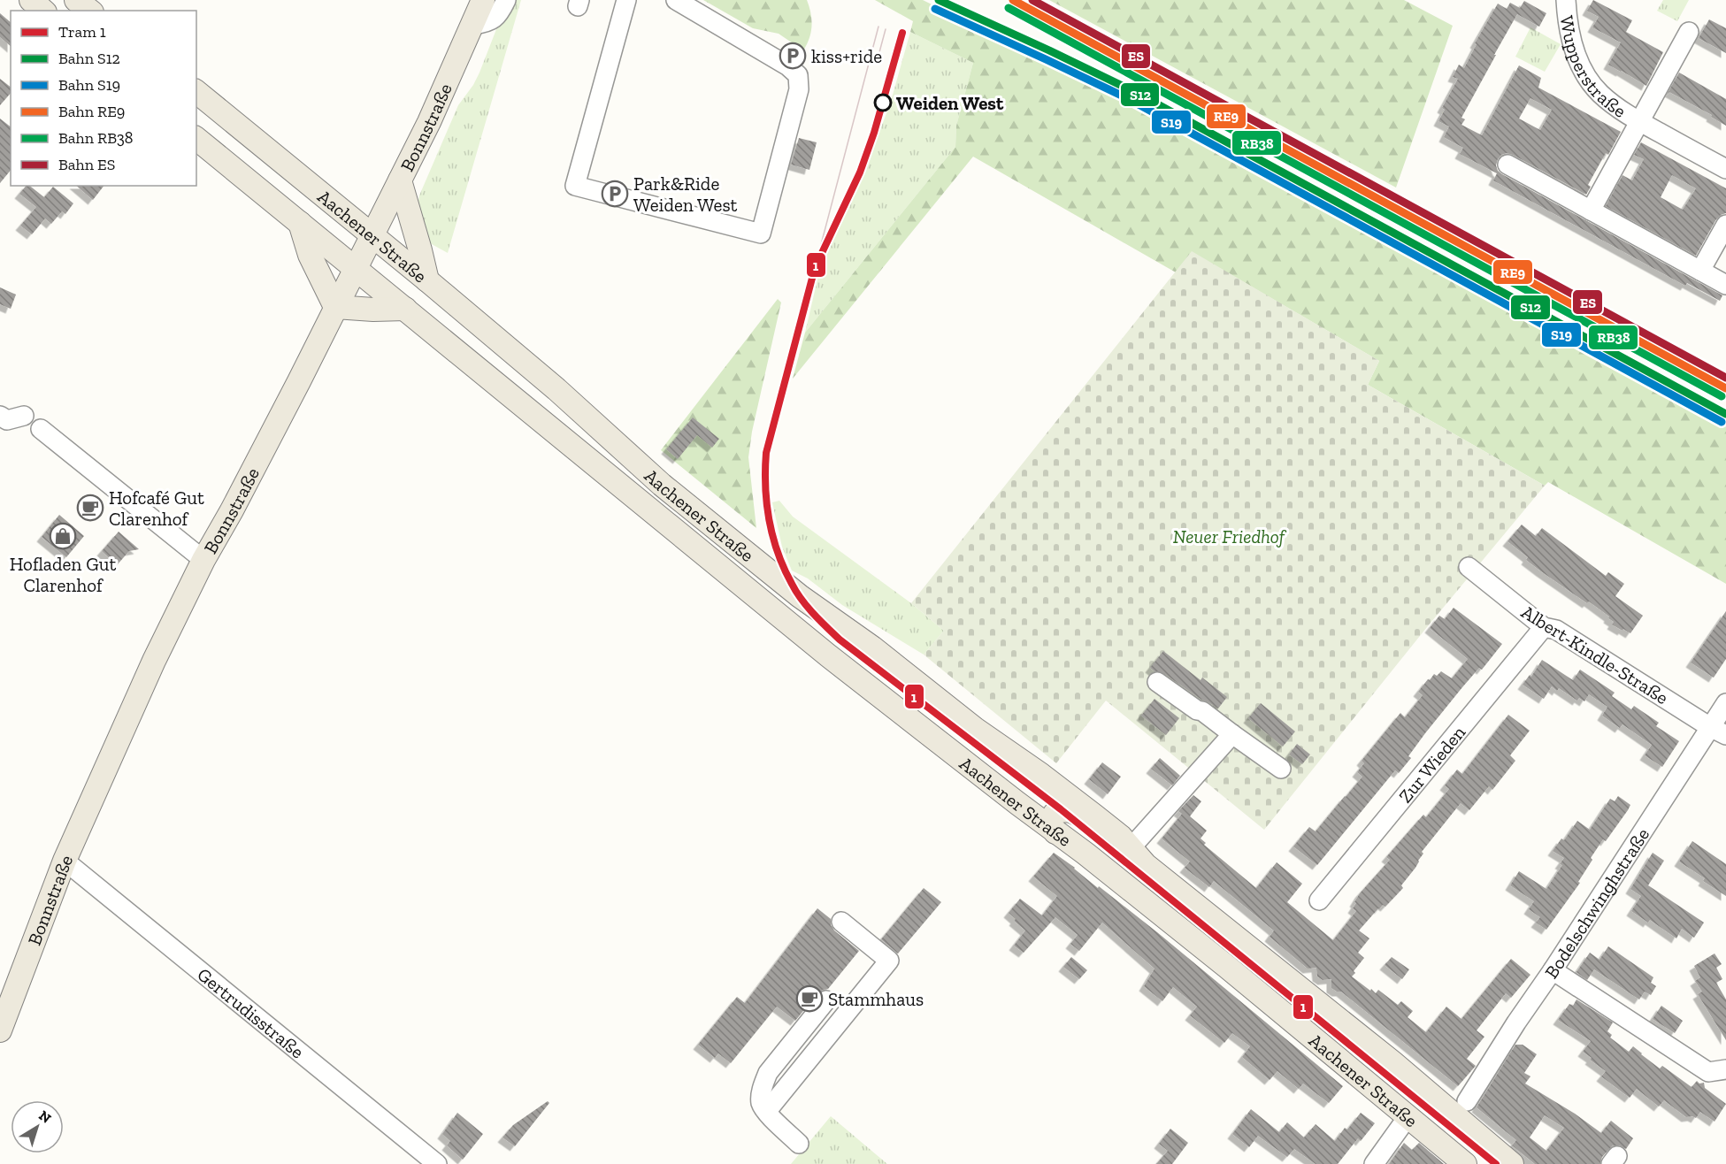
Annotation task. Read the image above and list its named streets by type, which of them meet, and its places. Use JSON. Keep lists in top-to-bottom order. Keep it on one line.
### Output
{"streets":{"main road":["Bonnstraße","Aachener Straße"],"street":["Wupperstraße","Albert-Kindle-Straße","Zur Wieden","Bodelschwinghstraße","Gertrudisstraße"]},"crossings":[["Bonnstraße","Aachener Straße"],["Bonnstraße","Gertrudisstraße"],["Aachener Straße","Bodelschwinghstraße"],["Albert-Kindle-Straße","Zur Wieden"],["Albert-Kindle-Straße","Bodelschwinghstraße"]],"parks":["Neuer Friedhof"],"places":{"parking":["kiss+ride","Park&Ride Weiden West"],"other":["Weiden West"],"cafe":["Hofcafé Gut Clarenhof","Stammhaus"],"shop":["Hofladen Gut Clarenhof"]},"lines":["rail line S12","rail line RE9","rail line ES","rail line RB38","rail line S19","tram line 1"],"legend":["Tram 1","Bahn S12","Bahn S19","Bahn RE9","Bahn RB38","Bahn ES"],"north":"top right"}
